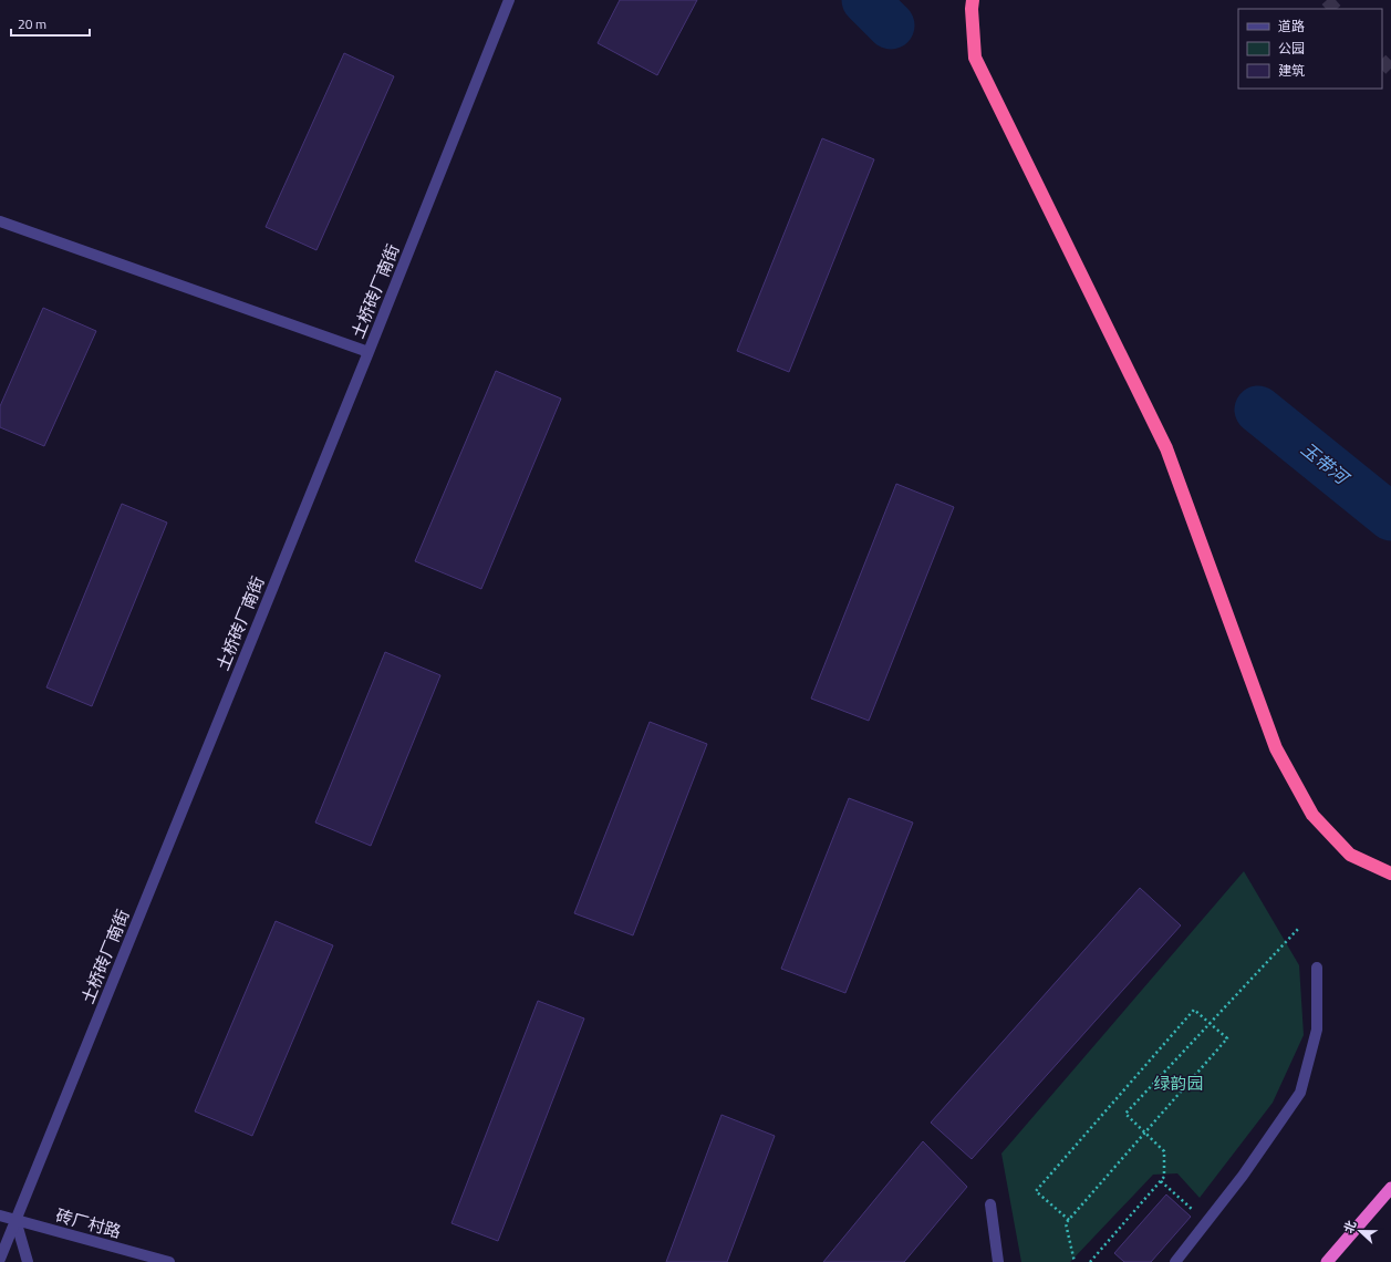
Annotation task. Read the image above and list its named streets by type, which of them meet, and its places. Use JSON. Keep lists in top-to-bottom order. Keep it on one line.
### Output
{"streets":{"street":["土桥砖厂南街","砖厂村路"]},"crossings":[["土桥砖厂南街","砖厂村路"]],"water":["玉带河"],"parks":["绿韵园"],"legend":["道路","公园","建筑"],"scale_bar":"20 m","north":"left"}
